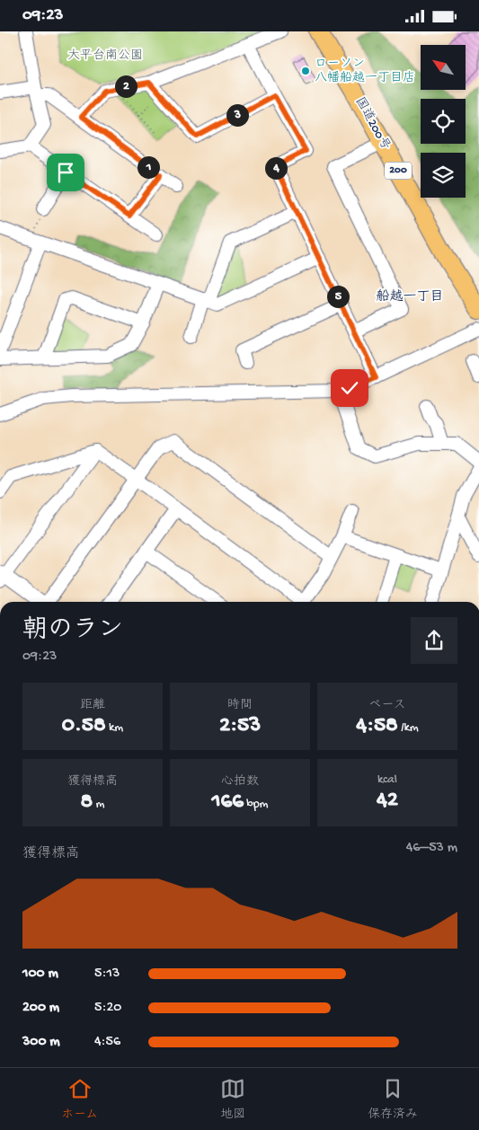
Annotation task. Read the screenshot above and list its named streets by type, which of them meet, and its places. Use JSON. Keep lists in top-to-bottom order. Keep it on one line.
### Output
{"streets":{"highway":["国道200号","200"]},"districts":["船越一丁目"],"parks":["大平台南公園"],"places":["ローソン 八幡船越一丁目店"],"north":"top left","page":{"status":"09:23","pins":["2","3","1","4","5"],"heading":["朝のラン","09:23"],"stats":[["距離","0.58 km"],["時間","2:53"],["ペース","4:58 /km"],["獲得標高","8 m"],["心拍数","166 bpm"],["kcal","42"]],"chart":["獲得標高","46–53 m"],"list":[{"name":"100 m","note":"5:13"},{"name":"200 m","note":"5:20"},{"name":"300 m","note":"4:56"}],"tabs":["ホーム","地図","保存済み"]}}
